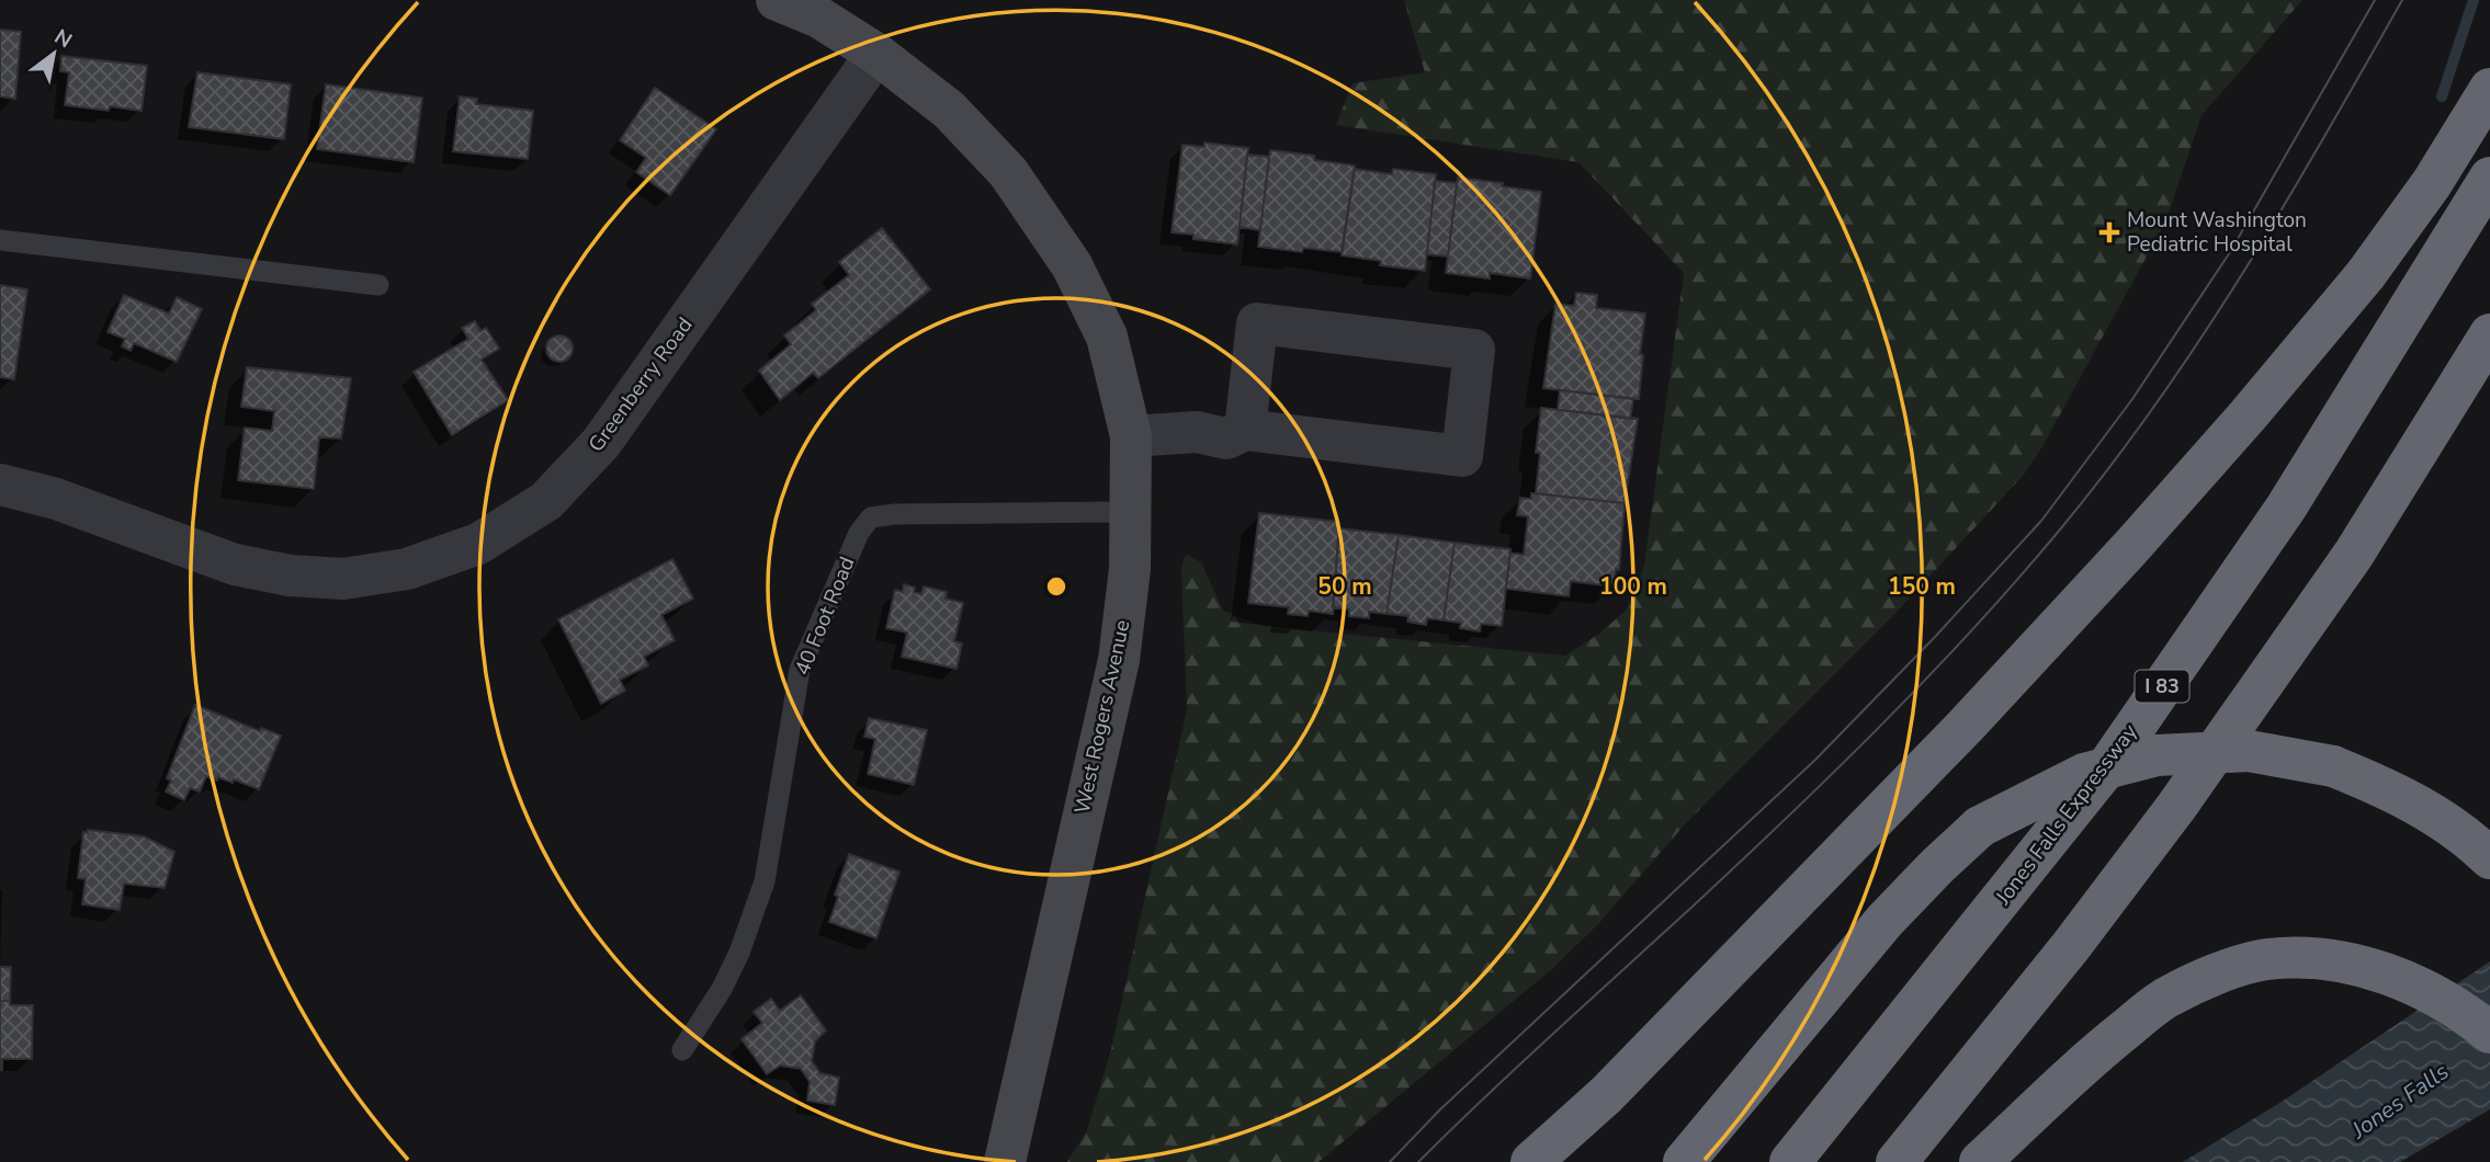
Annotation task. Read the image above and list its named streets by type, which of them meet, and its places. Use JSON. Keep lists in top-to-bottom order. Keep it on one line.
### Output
{"streets":{"highway":["I 83","Jones Falls Expressway"],"street":["Greenberry Road","West Rogers Avenue"],"lane":["40 Foot Road"]},"crossings":[["Greenberry Road","West Rogers Avenue"],["40 Foot Road","West Rogers Avenue"]],"water":["Jones Falls"],"places":{"health":["Mount Washington Pediatric Hospital"]},"north":"top right","rings":["50 m","100 m","150 m"]}
